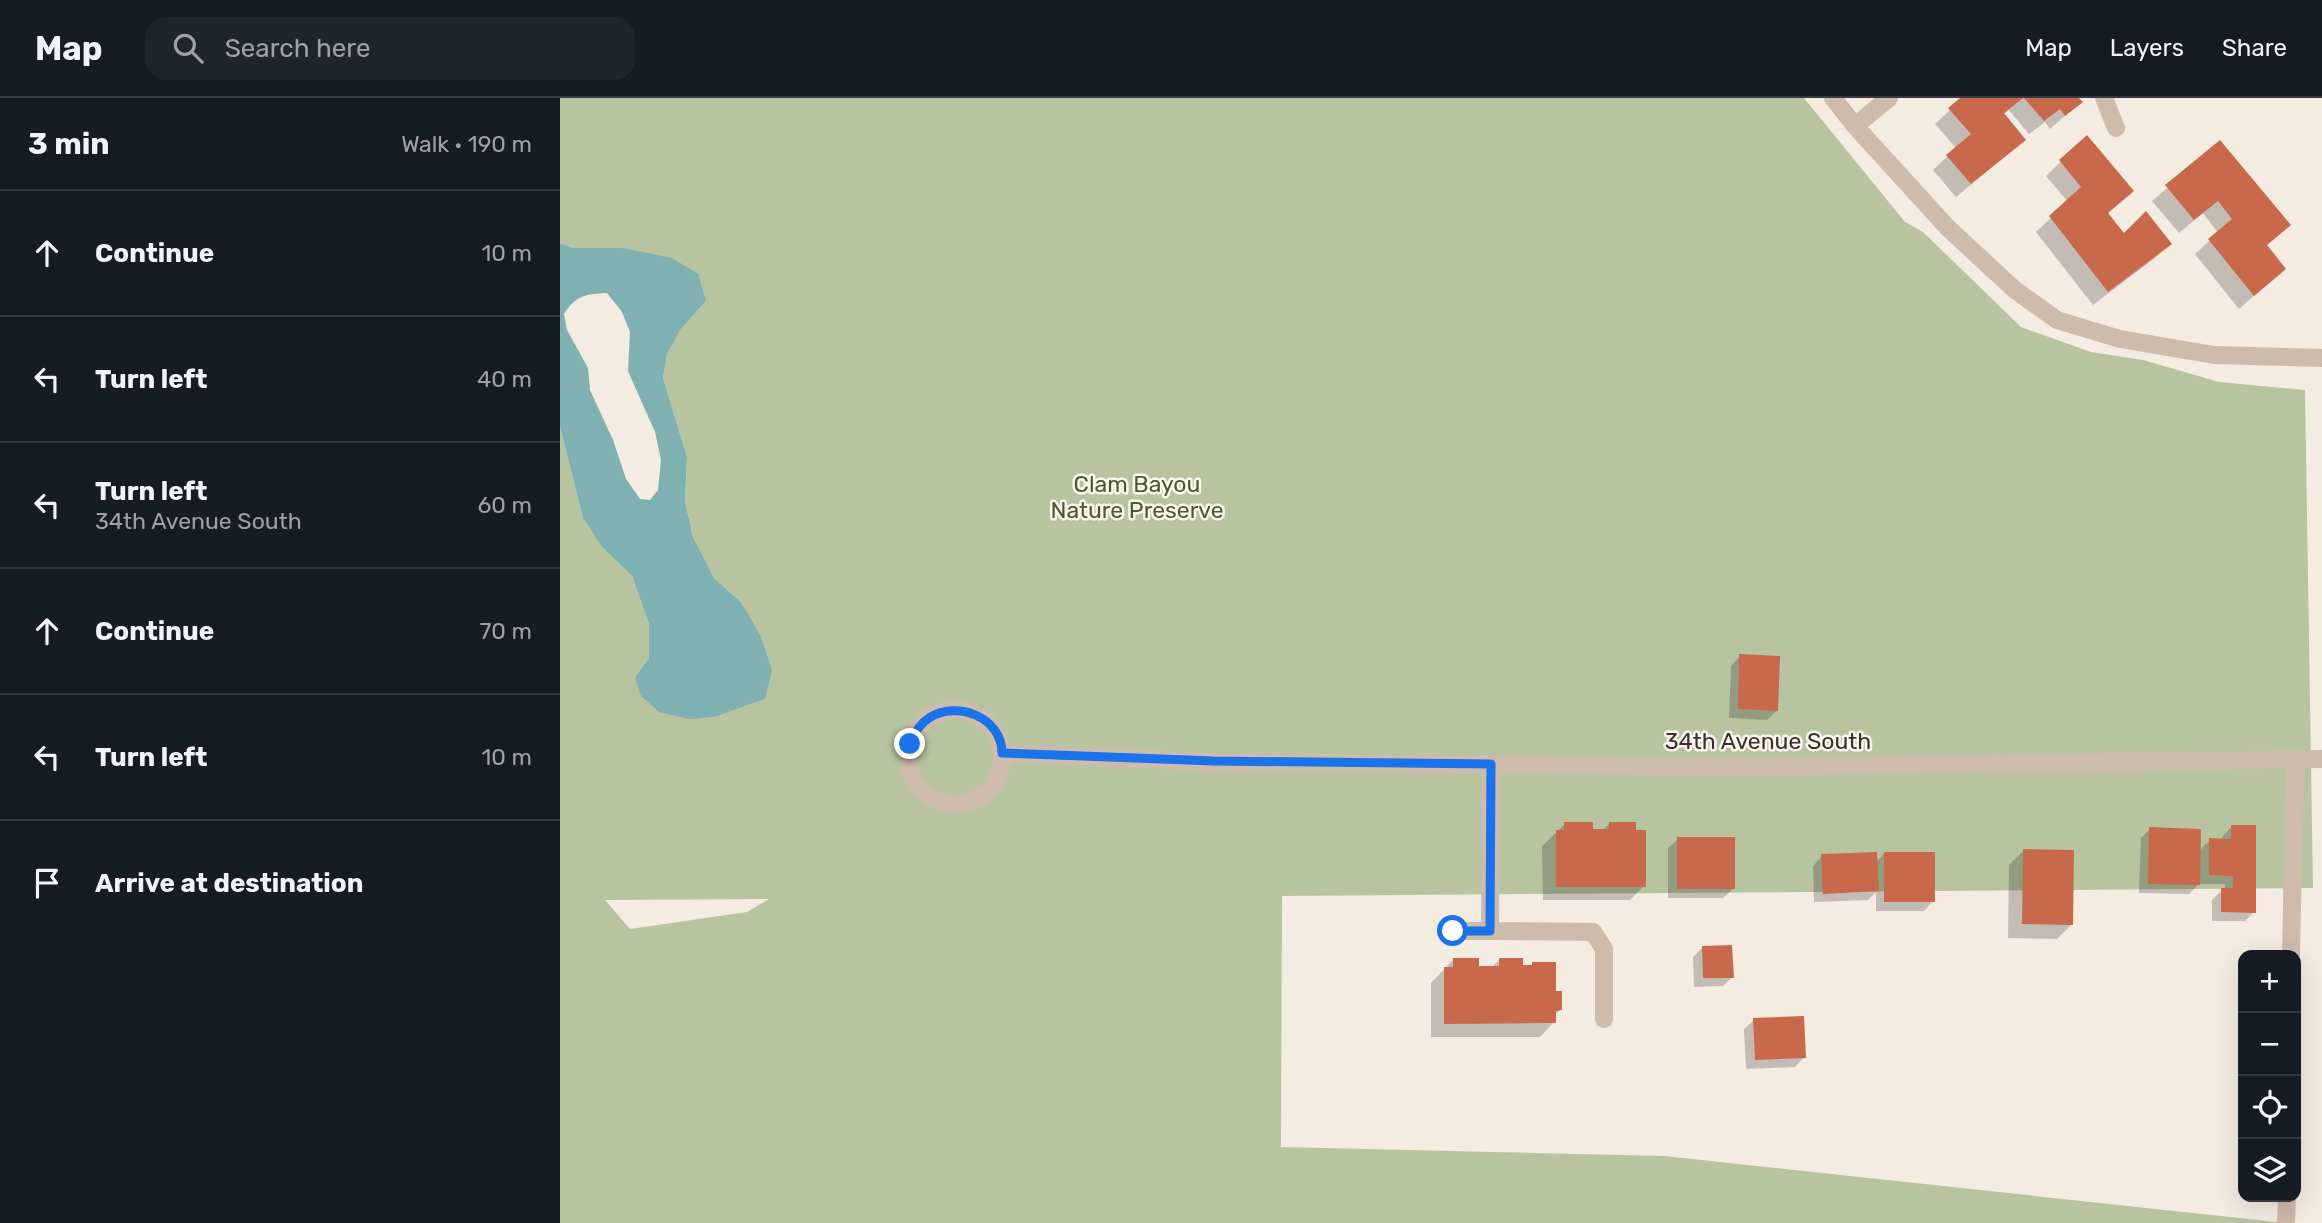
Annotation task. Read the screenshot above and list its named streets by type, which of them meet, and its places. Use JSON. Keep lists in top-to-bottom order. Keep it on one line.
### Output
{"streets":{"street":["34th Avenue South"]},"parks":["Clam Bayou Nature Preserve"],"page":{"header":"Map","search":"Search here","nav":["Map","Layers","Share"],"heading":["3 min","Walk · 190 m"],"list":[["Continue","10 m"],["Turn left","40 m"],["Turn left","34th Avenue South","60 m"],["Continue","70 m"],["Turn left","10 m"],"Arrive at destination"],"map_buttons":["+","−"]}}
